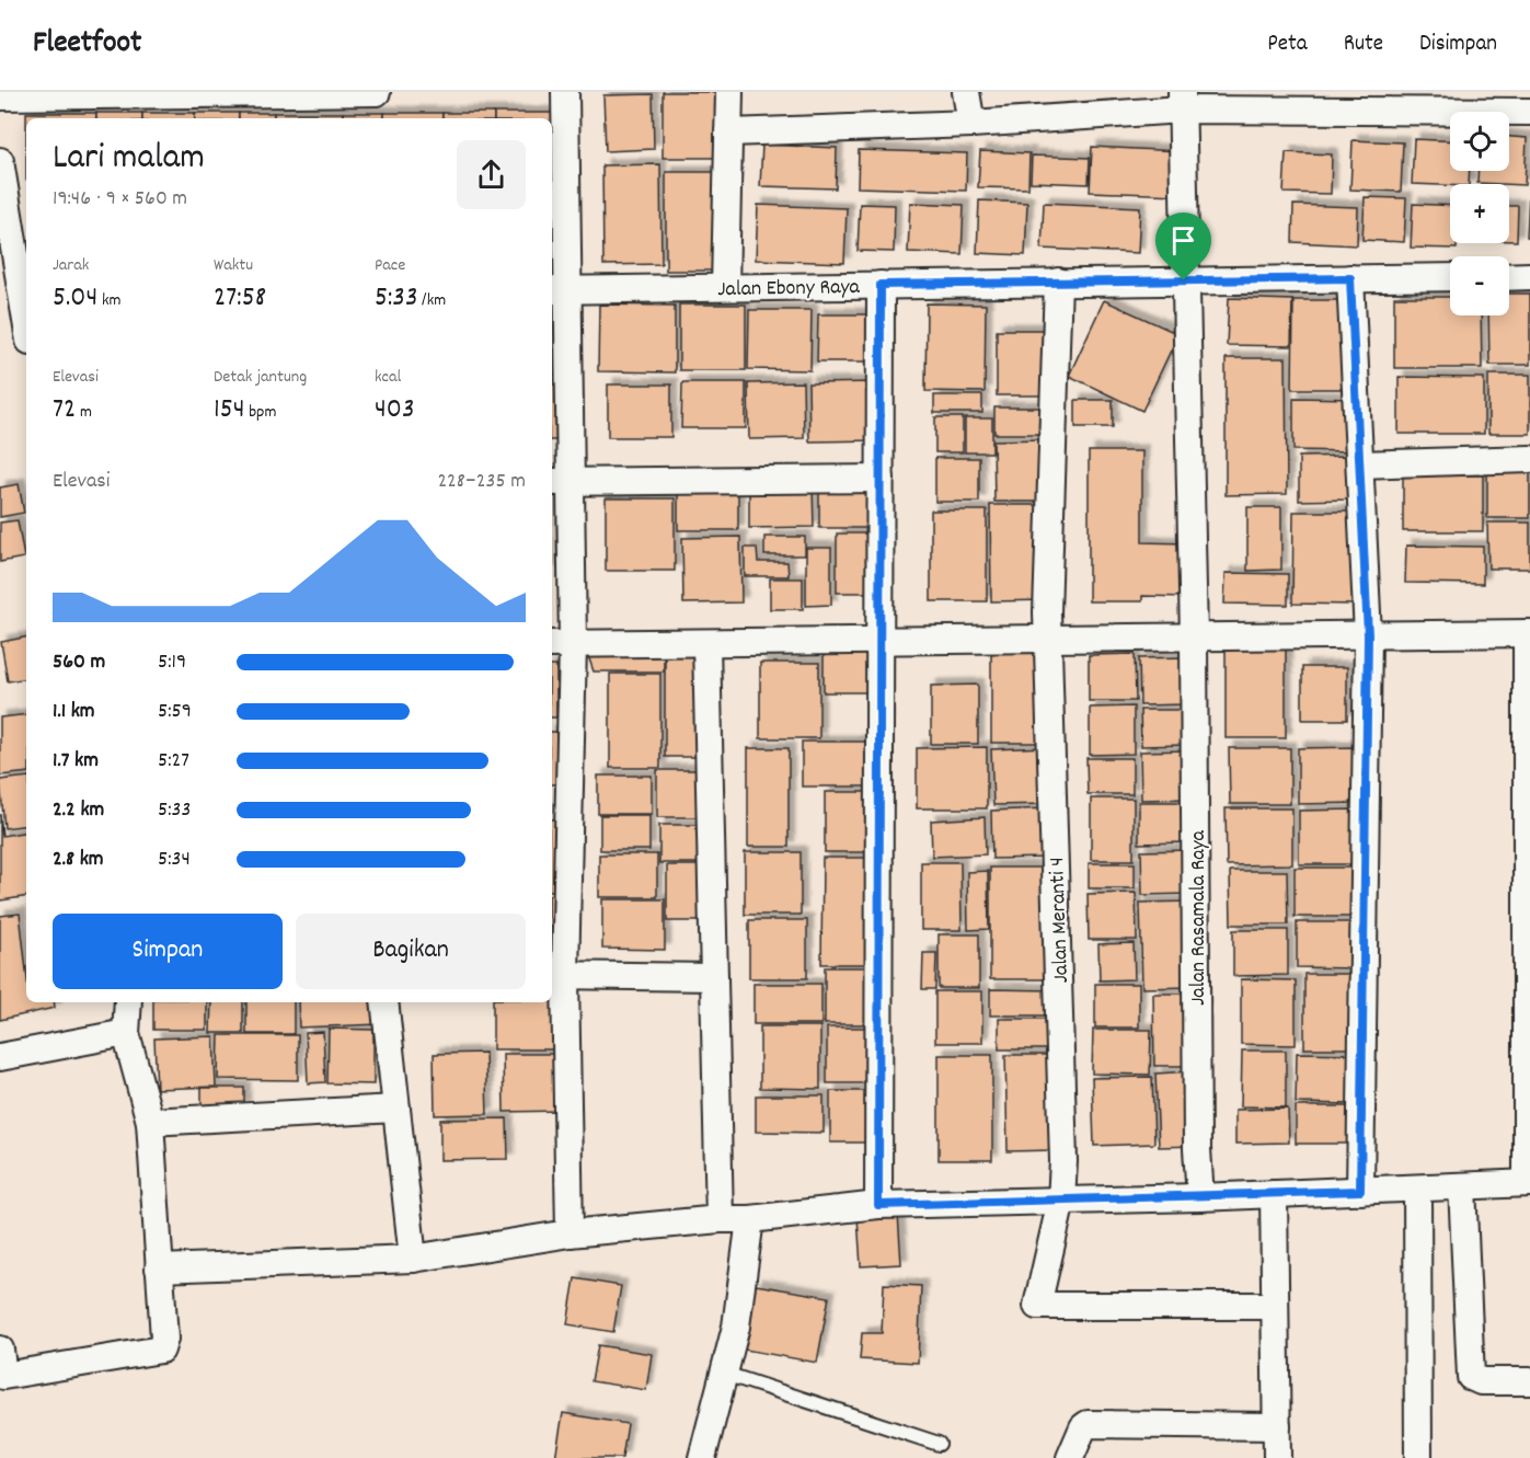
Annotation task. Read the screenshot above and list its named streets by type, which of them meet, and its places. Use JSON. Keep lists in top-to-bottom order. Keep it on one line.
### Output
{"streets":{"street":["Jalan Ebony Raya","Jalan Rasamala Raya","Jalan Meranti 4"]},"crossings":[["Jalan Ebony Raya","Jalan Rasamala Raya"],["Jalan Ebony Raya","Jalan Meranti 4"]],"page":{"header":"Fleetfoot","nav":["Peta","Rute","Disimpan"],"map_buttons":["+","−"],"heading":["Lari malam","19:46 · 9 × 560 m"],"stats":[["Jarak","5.04 km"],["Waktu","27:58"],["Pace","5:33 /km"],["Elevasi","72 m"],["Detak jantung","154 bpm"],["kcal","403"]],"chart":["Elevasi","228–235 m"],"list":[{"name":"560 m","note":"5:19"},{"name":"1.1 km","note":"5:59"},{"name":"1.7 km","note":"5:27"},{"name":"2.2 km","note":"5:33"},{"name":"2.8 km","note":"5:34"}],"buttons":["Simpan","Bagikan"]}}
